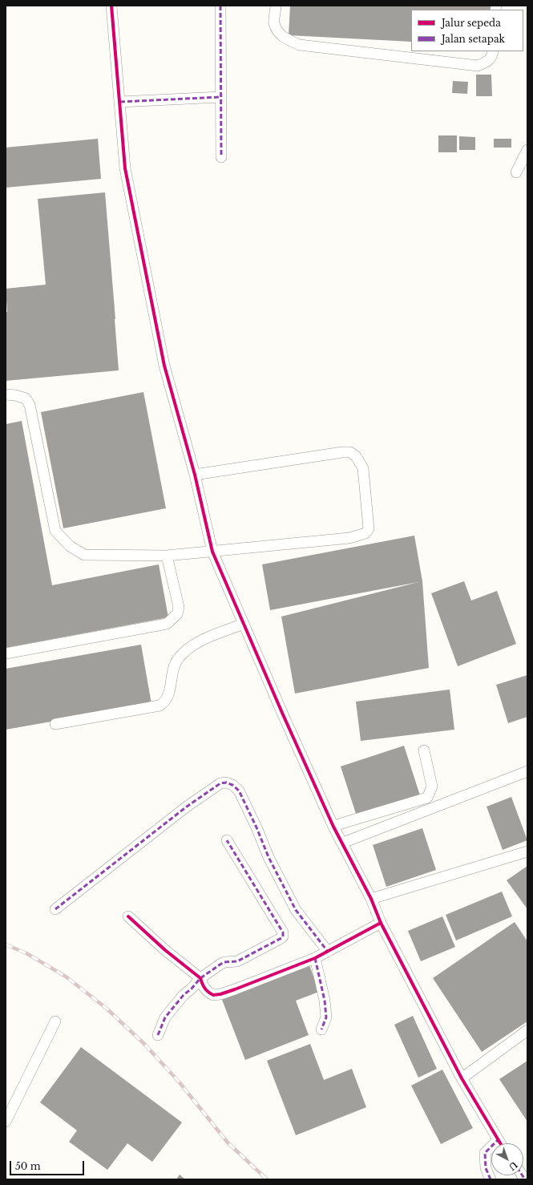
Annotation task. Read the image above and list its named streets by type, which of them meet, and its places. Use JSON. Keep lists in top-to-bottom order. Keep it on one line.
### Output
{"legend":["Jalur sepeda","Jalan setapak"],"scale_bar":"50 m","north":"bottom right"}
